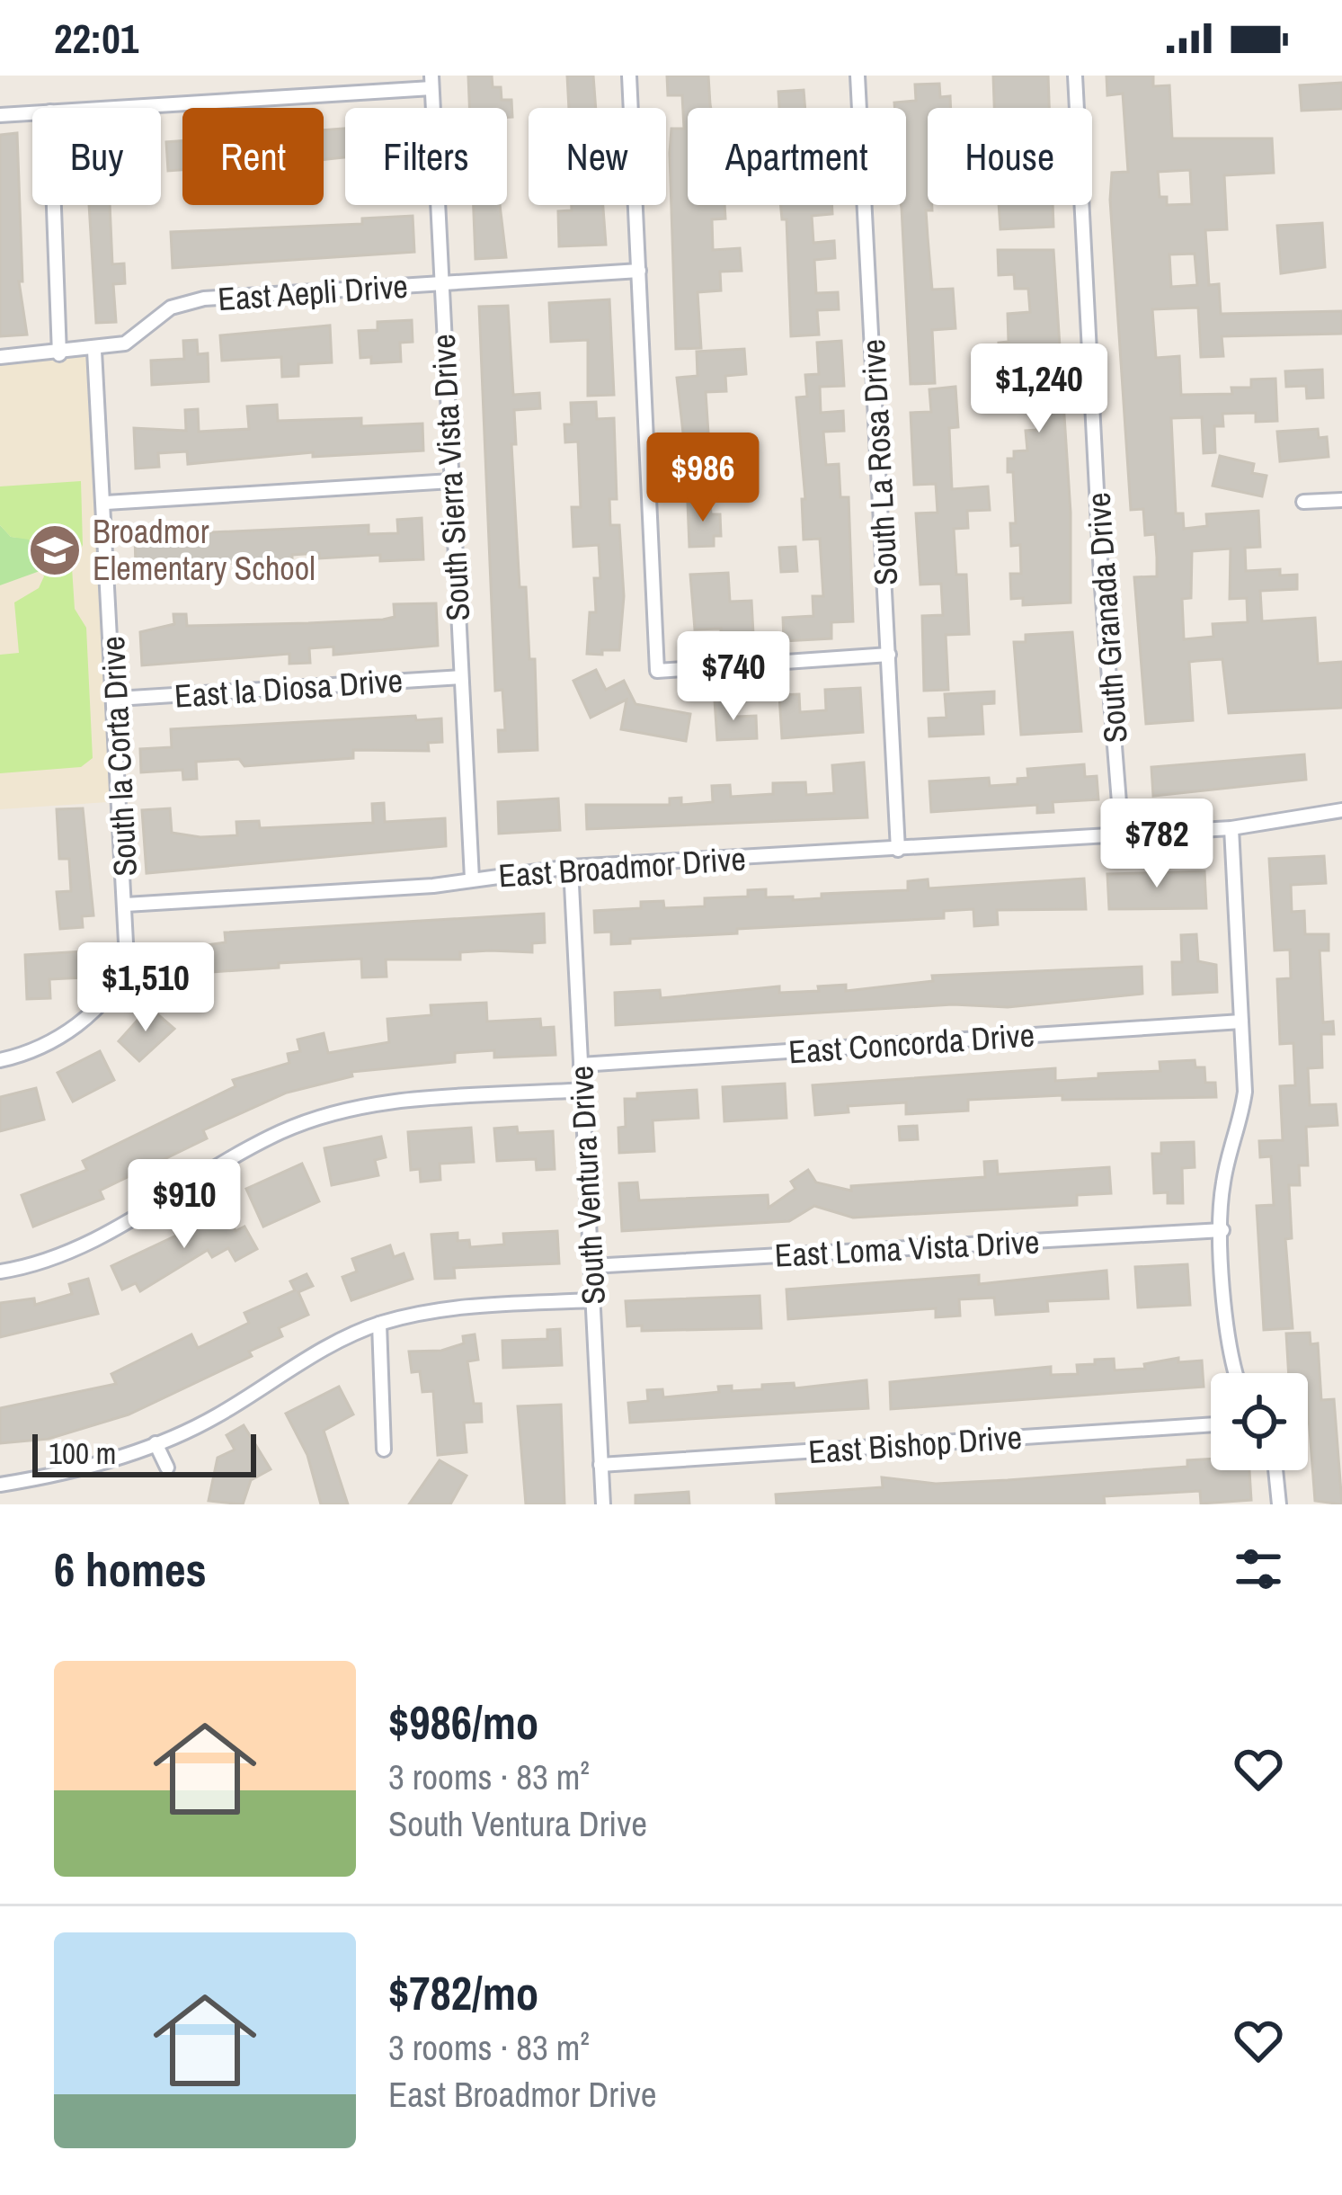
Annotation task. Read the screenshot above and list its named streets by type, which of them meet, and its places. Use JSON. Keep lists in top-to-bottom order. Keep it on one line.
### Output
{"streets":{"street":["East Aepli Drive","South La Rosa Drive","South Sierra Vista Drive","South Granada Drive","East la Diosa Drive","South la Corta Drive","East Broadmor Drive","East Concorda Drive","South Ventura Drive","East Loma Vista Drive","East Bishop Drive"]},"crossings":[["East Aepli Drive","South Sierra Vista Drive"],["East Aepli Drive","South la Corta Drive"],["South La Rosa Drive","East Broadmor Drive"],["South Sierra Vista Drive","East la Diosa Drive"],["South Sierra Vista Drive","East Broadmor Drive"],["South Granada Drive","East Broadmor Drive"],["East la Diosa Drive","South la Corta Drive"],["South la Corta Drive","East Broadmor Drive"],["East Broadmor Drive","South Ventura Drive"],["East Concorda Drive","South Ventura Drive"],["South Ventura Drive","East Loma Vista Drive"],["South Ventura Drive","East Bishop Drive"]],"places":{"school or university":["Broadmor Elementary School"]},"scale_bar":"100 m","page":{"status":"22:01","chip":["Buy","Rent","Filters","New","Apartment","House"],"price":["$1,240","$986","$740","$782","$1,510","$910"],"scale":"100 m","heading":"6 homes","list":[{"name":"$986/mo","note":"3 rooms · 83 m² · South Ventura Drive"},{"name":"$782/mo","note":"3 rooms · 83 m² · East Broadmor Drive"}]}}
